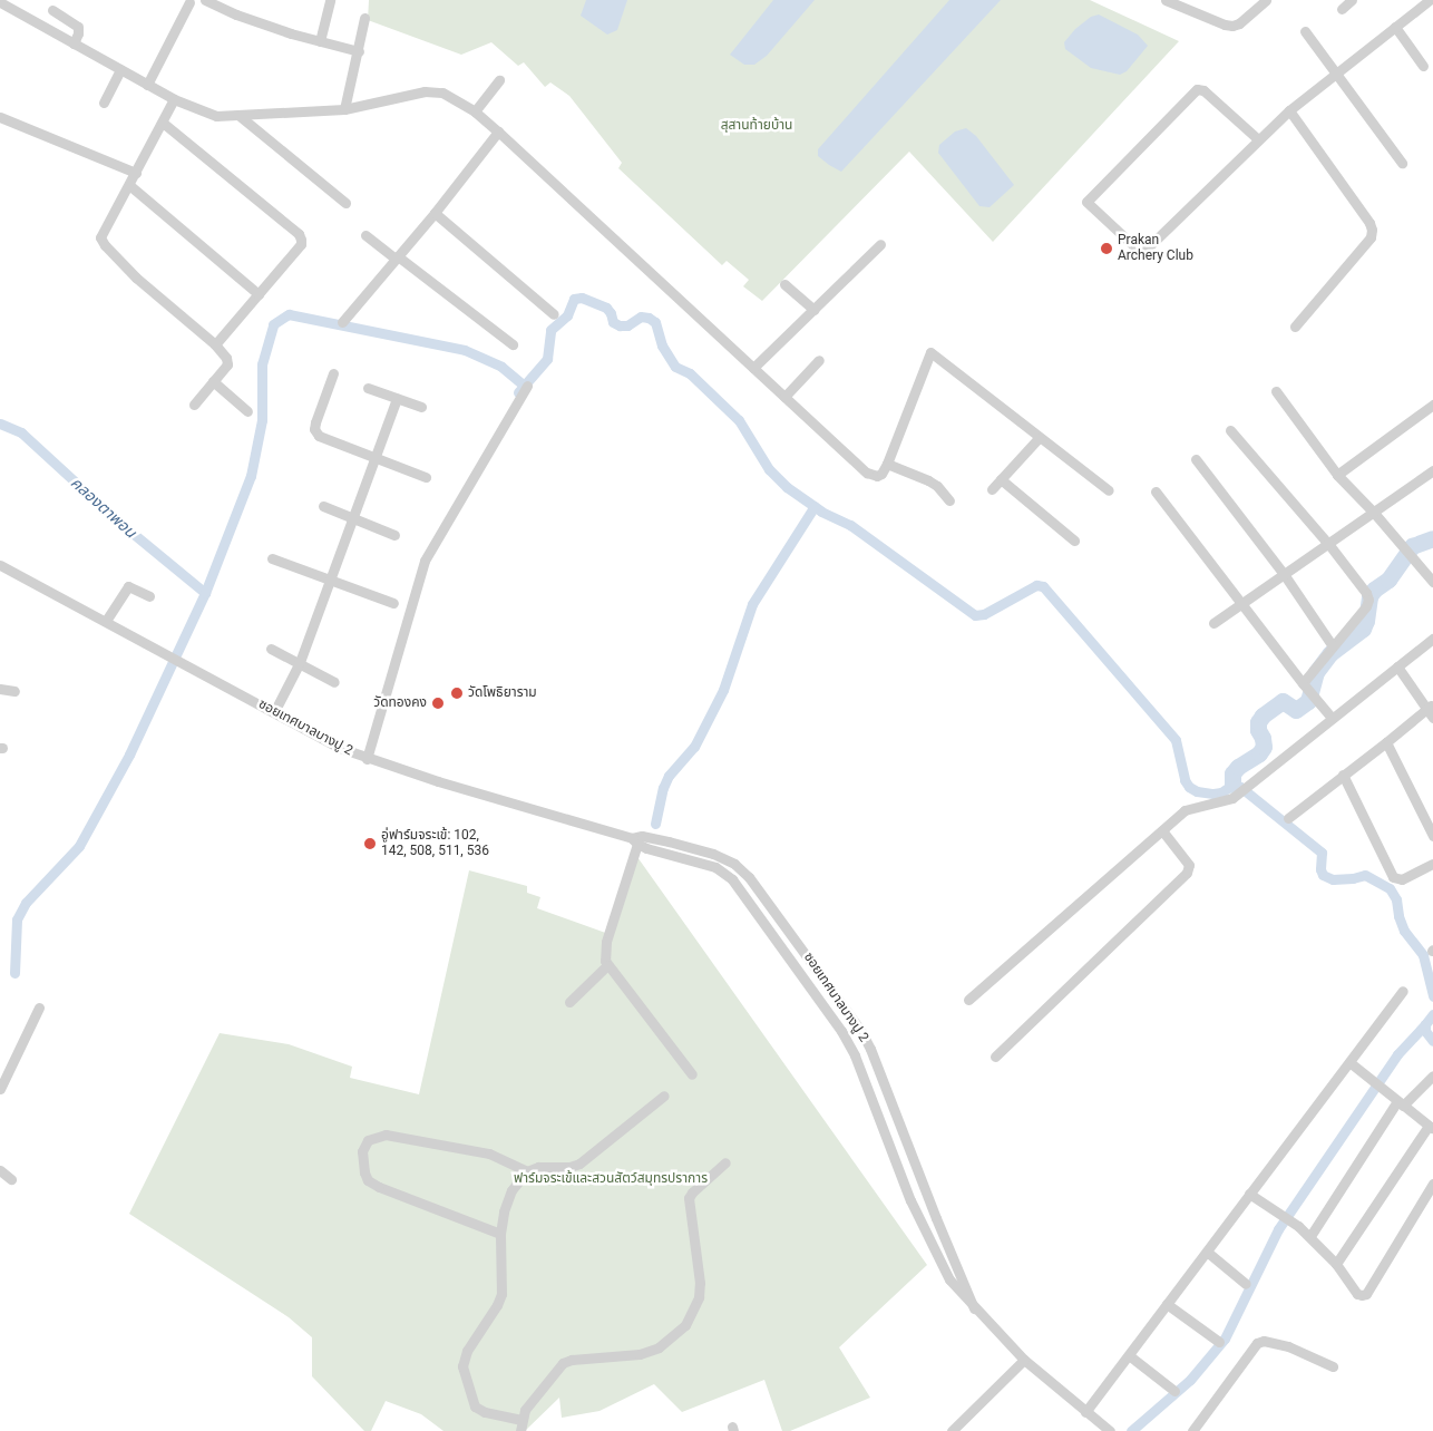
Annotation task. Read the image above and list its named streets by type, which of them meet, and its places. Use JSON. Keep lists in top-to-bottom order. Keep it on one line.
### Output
{"streets":{"street":["ซอยเทศบาลบางปู 2"]},"water":["คลองตาพอน"],"parks":["สุสานท้ายบ้าน","ฟาร์มจระเข้และสวนสัตว์สมุทรปราการ"],"places":["Prakan Archery Club","วัดโพธิยาราม","วัดทองคง","อู่ฟาร์มจระเข้: 102, 142, 508, 511, 536"]}
